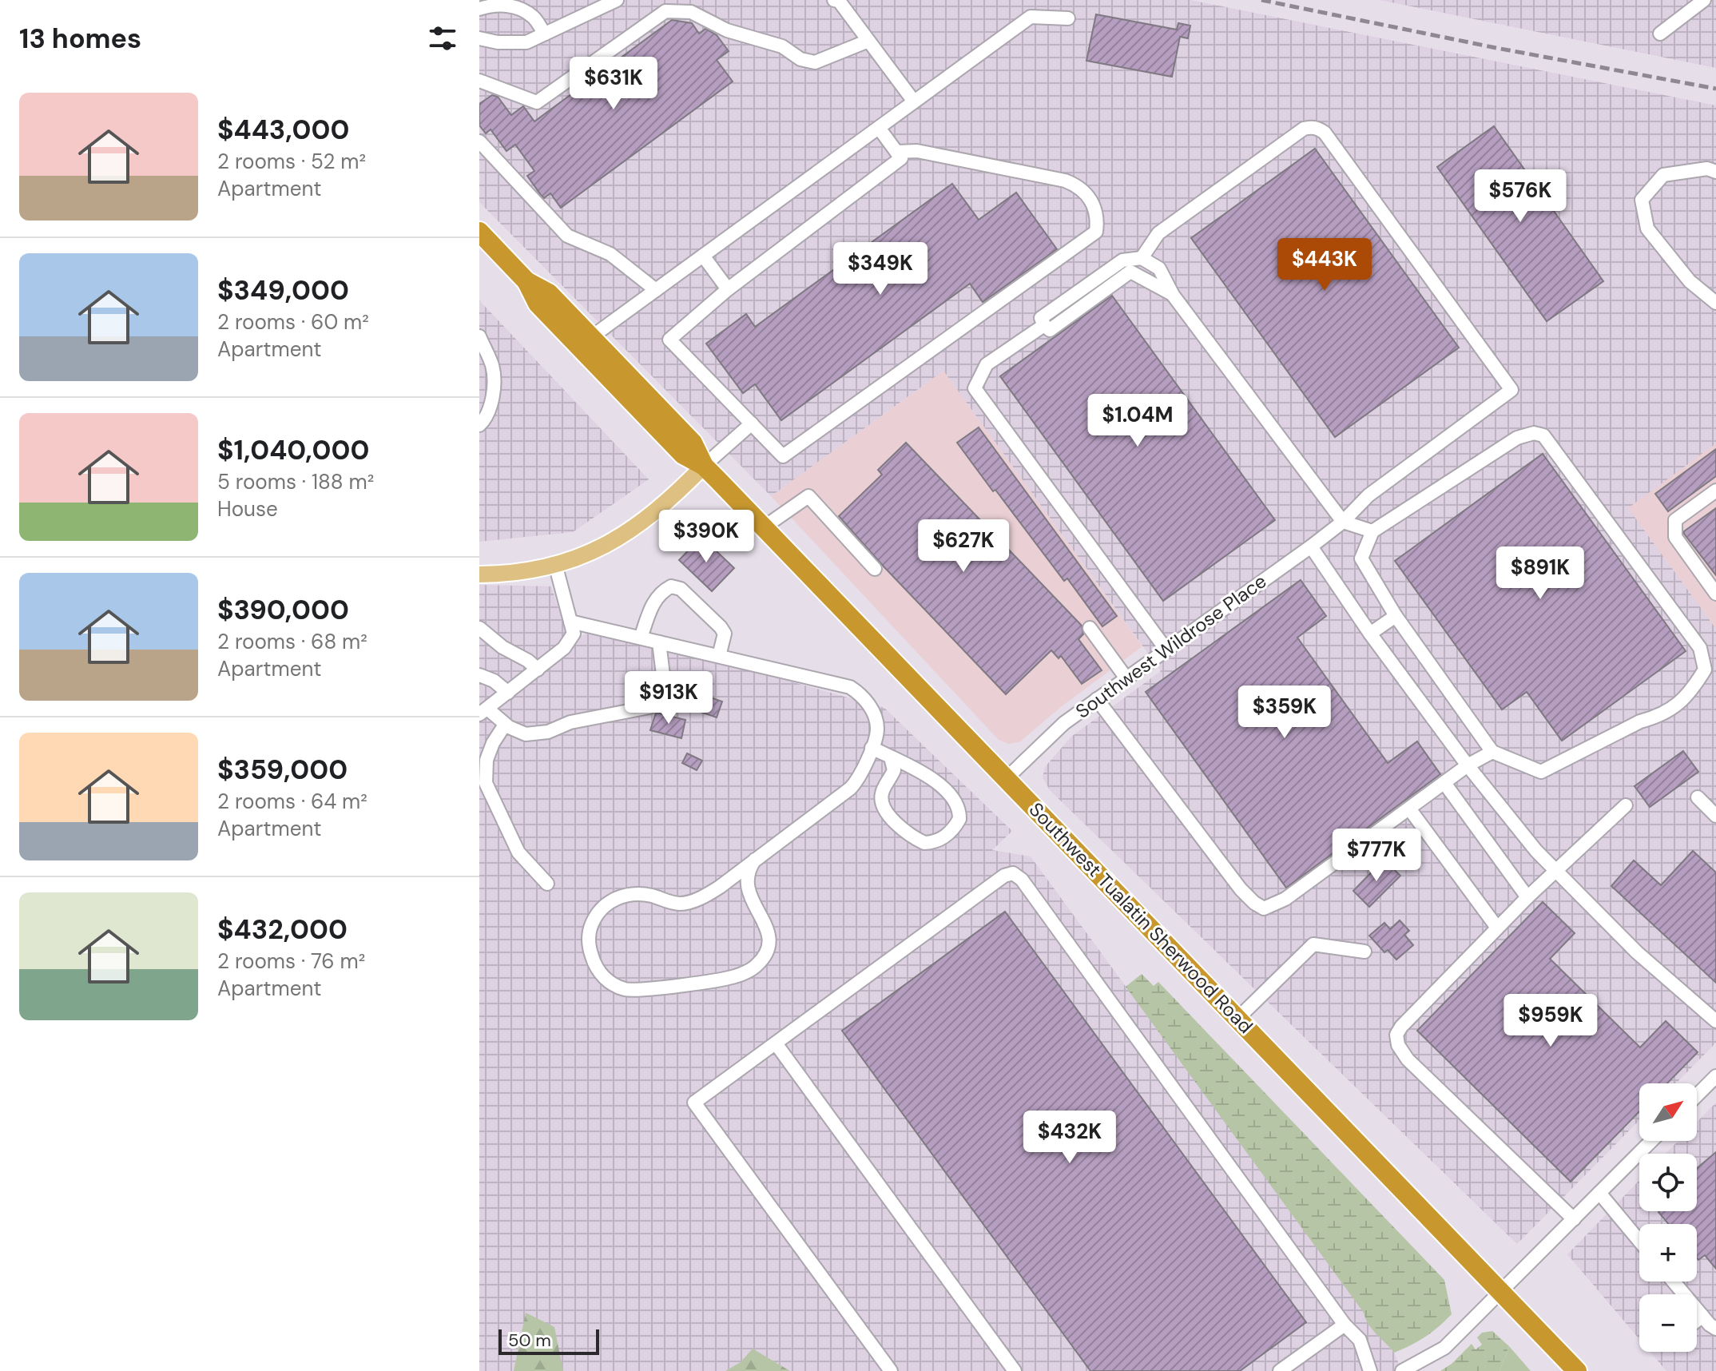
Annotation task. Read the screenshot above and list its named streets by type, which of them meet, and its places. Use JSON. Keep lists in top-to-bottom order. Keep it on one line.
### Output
{"streets":{"highway":["Southwest Tualatin Sherwood Road"],"street":["Southwest Wildrose Place"]},"crossings":[["Southwest Wildrose Place","Southwest Tualatin Sherwood Road"]],"scale_bar":"50 m","north":"top right","page":{"heading":"13 homes","price":["$631K","$576K","$443K","$349K","$1.04M","$390K","$627K","$891K","$913K","$359K","$777K","$959K","$432K"],"list":[{"name":"$443,000","note":"2 rooms · 52 m² · Apartment"},{"name":"$349,000","note":"2 rooms · 60 m² · Apartment"},{"name":"$1,040,000","note":"5 rooms · 188 m² · House"},{"name":"$390,000","note":"2 rooms · 68 m² · Apartment"},{"name":"$359,000","note":"2 rooms · 64 m² · Apartment"},{"name":"$432,000","note":"2 rooms · 76 m² · Apartment"}],"map_buttons":["+","−"],"scale":"50 m"}}
